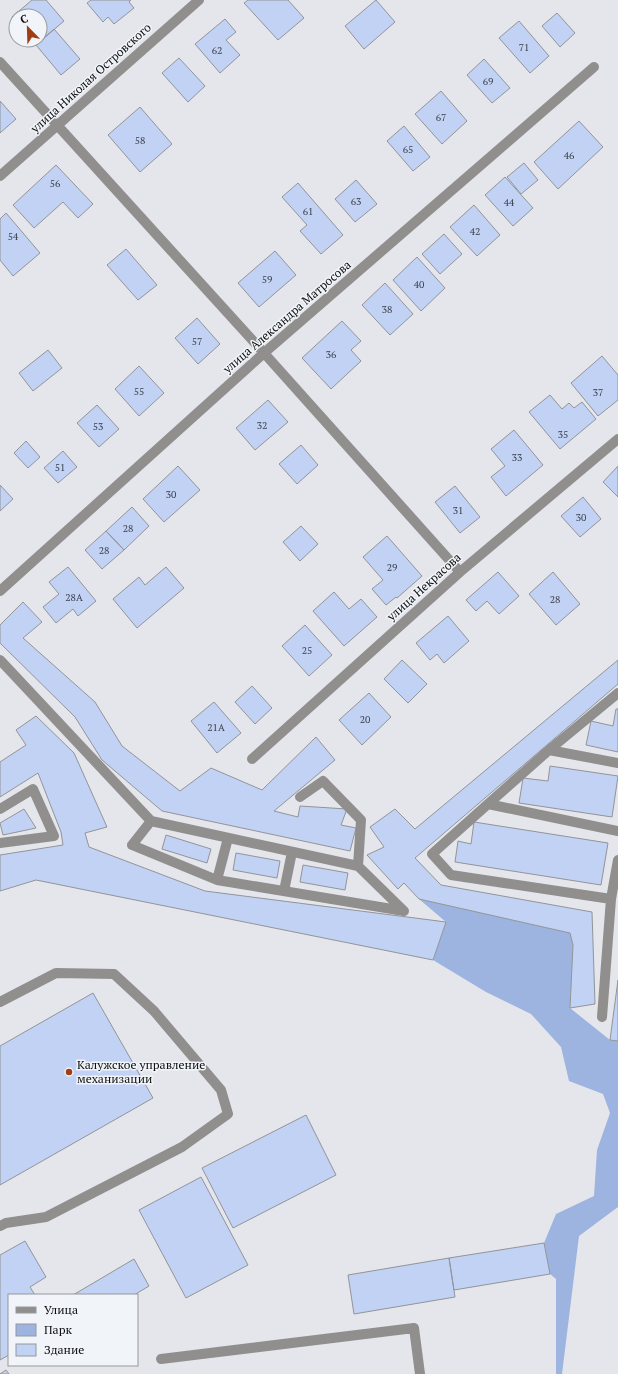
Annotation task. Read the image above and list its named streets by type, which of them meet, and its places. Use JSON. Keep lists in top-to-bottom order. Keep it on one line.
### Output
{"streets":{"street":["улица Николая Островского","улица Александра Матросова","улица Некрасова"]},"places":["Калужское управление механизации"],"house_numbers":["71","62","69","67","58","65","46","56","63","44","61","42","54","59","40","38","57","36","55","37","32","53","35","33","51","30","31","30","28","28","29","28А","28","25","20","21А"],"legend":["Улица","Парк","Здание"],"north":"top left"}
